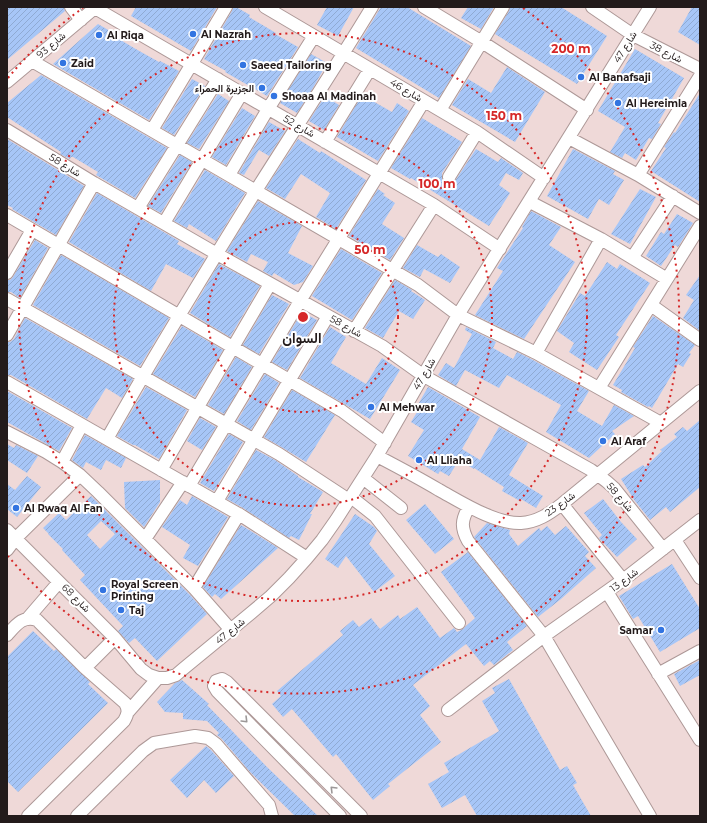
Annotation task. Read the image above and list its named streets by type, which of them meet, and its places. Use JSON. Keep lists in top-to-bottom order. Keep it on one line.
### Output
{"streets":{"street":["شارع 93","شارع 47","شارع 38","شارع 46","شارع 52","شارع 58","شارع 23","شارع 13","شارع 68"]},"crossings":[["شارع 93","شارع 52"],["شارع 47","شارع 38"],["شارع 47","شارع 46"],["شارع 47","شارع 52"],["شارع 47","شارع 58"],["شارع 47","شارع 23"],["شارع 47","شارع 68"],["شارع 58","شارع 23"],["شارع 58","شارع 13"]],"districts":["السوان"],"places":["Al Nazrah","Al Riqa","Zaid","Saeed Tailoring","Al Banafsaji","الجزيرة الحمراء","Shoaa Al Madinah","Al Hereimla","Al Mehwar","Al Araf","Al Lliaha","Al Rwaq Al Fan","Royal Screen Printing","Taj","Samar"],"rings":["200 m","150 m","100 m","50 m"]}
